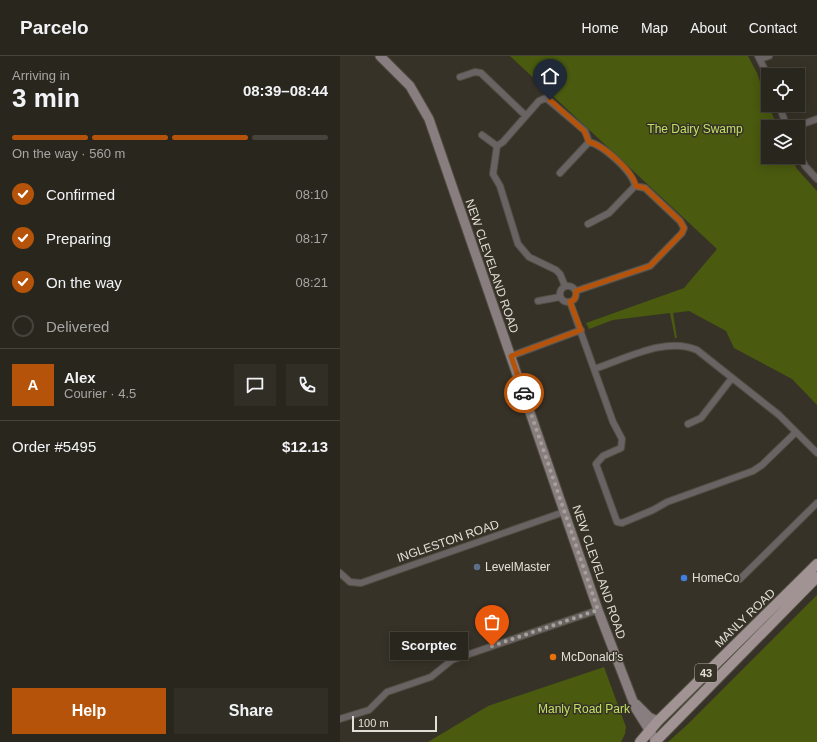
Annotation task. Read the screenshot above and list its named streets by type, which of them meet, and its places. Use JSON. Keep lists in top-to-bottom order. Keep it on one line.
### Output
{"streets":{"main road":["MANLY ROAD","43"],"street":["NEW CLEVELAND ROAD","INGLESTON ROAD"]},"crossings":[["NEW CLEVELAND ROAD","INGLESTON ROAD"],["NEW CLEVELAND ROAD","MANLY ROAD"]],"parks":["The Dairy Swamp","Manly Road Park"],"places":["LevelMaster","HomeCo","Scorptec","McDonald's"],"scale_bar":"100 m","page":{"header":"Parcelo","nav":["Home","Map","About","Contact"],"heading":["3 min","Arriving in","08:39–08:44"],"panel":["Alex","Courier · 4.5","Order #5495","$12.13"],"bar":"On the way · 560 m","list":[["Confirmed","08:10"],["Preparing","08:17"],["On the way","08:21"],"Delivered"],"round":"A","bubble":"Scorptec","buttons":["Help","Share"],"scale":"100 m"}}
